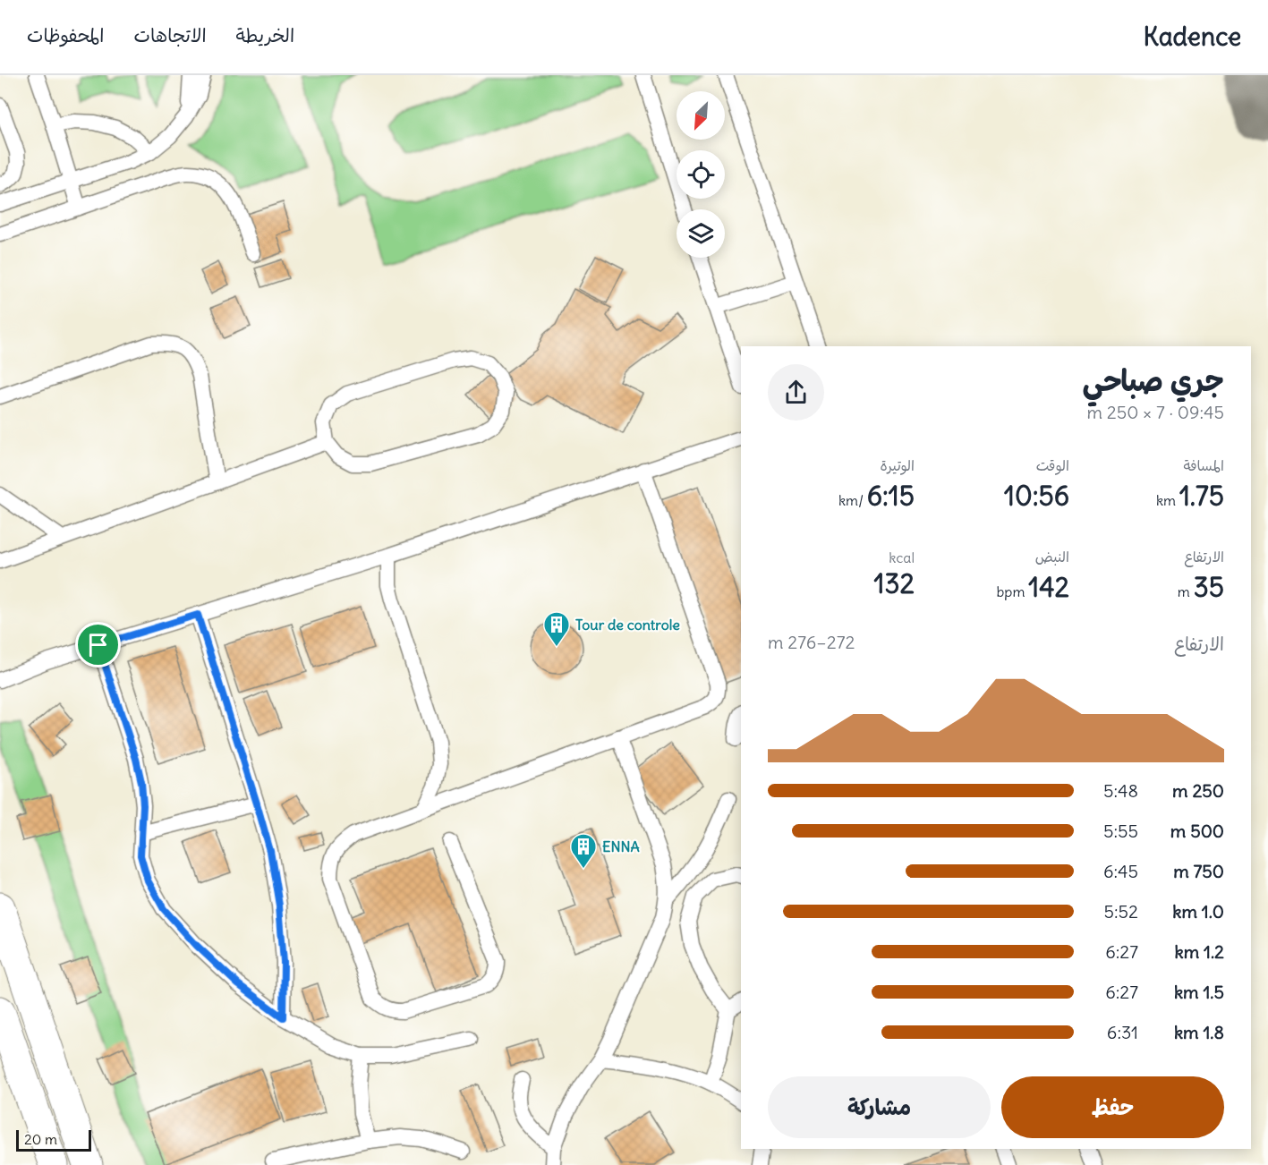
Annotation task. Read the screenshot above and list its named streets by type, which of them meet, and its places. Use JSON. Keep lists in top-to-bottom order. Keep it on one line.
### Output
{"places":{"building":["Tour de controle","ENNA"]},"scale_bar":"20 m","north":"bottom left","page":{"header":"Kadence","nav":["الخريطة","الاتجاهات","المحفوظات"],"heading":["جري صباحي","09:45 · 7 × 250 m"],"stats":[["المسافة","1.75 km"],["الوقت","10:56"],["الوتيرة","6:15 /km"],["الارتفاع","35 m"],["النبض","142 bpm"],["kcal","132"]],"chart":["الارتفاع","272–276 m"],"list":[{"name":"250 m","note":"5:48"},{"name":"500 m","note":"5:55"},{"name":"750 m","note":"6:45"},{"name":"1.0 km","note":"5:52"},{"name":"1.2 km","note":"6:27"},{"name":"1.5 km","note":"6:27"},{"name":"1.8 km","note":"6:31"}],"buttons":["حفظ","مشاركة"],"scale":"20 m"}}
